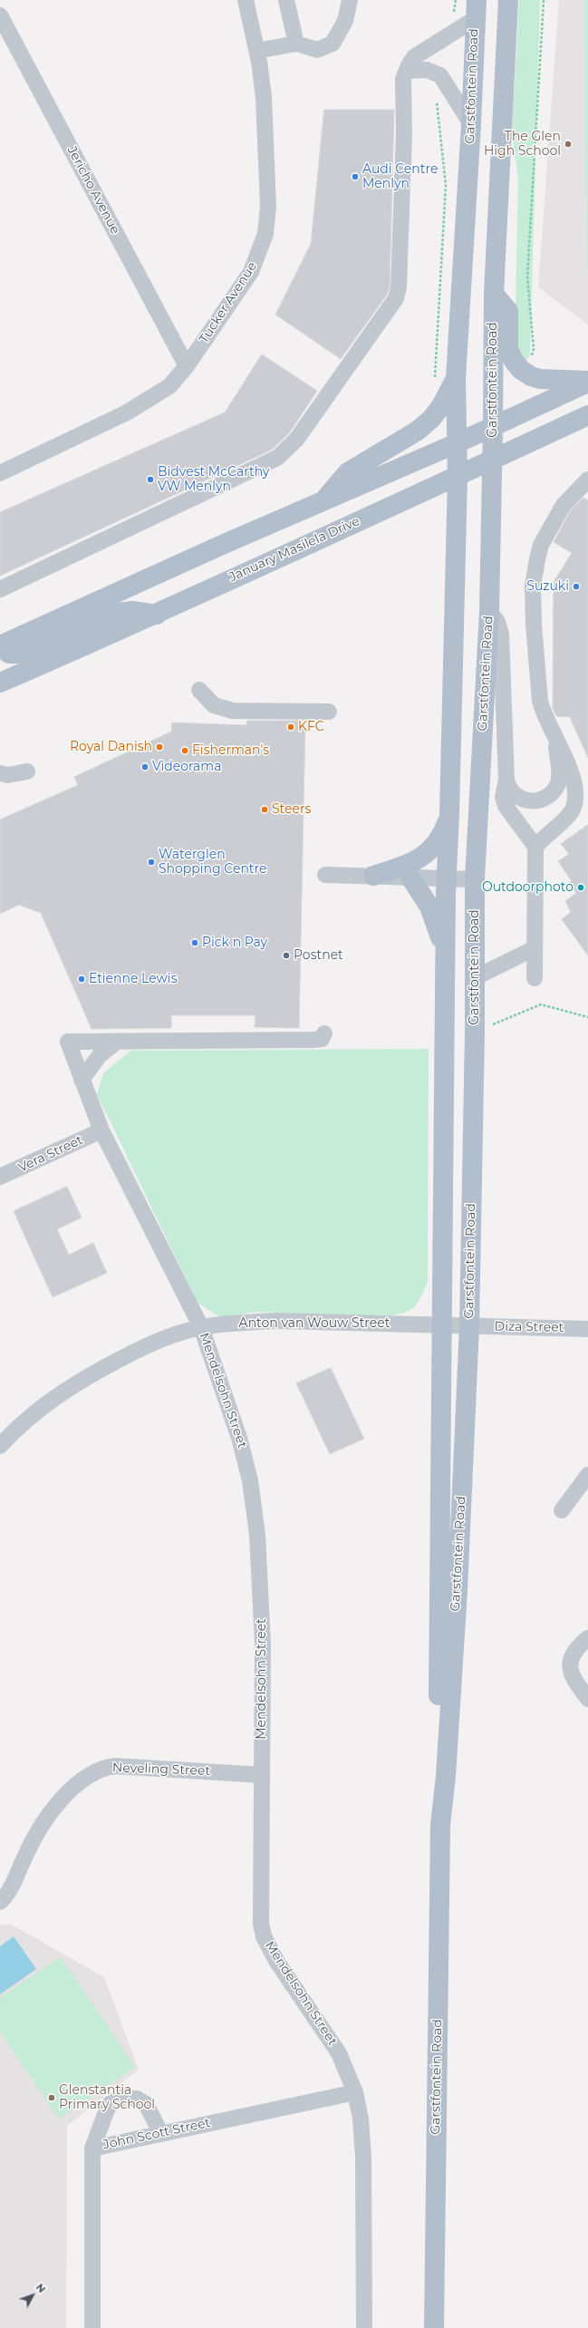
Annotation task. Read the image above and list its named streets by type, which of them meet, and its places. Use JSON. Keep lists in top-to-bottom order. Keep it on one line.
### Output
{"streets":{"main road":["Garstfontein Road","January Masilela Drive"],"street":["Jericho Avenue","Tucker Avenue","Vera Street","Anton van Wouw Street","Diza Street","Mendelsohn Street","Neveling Street","John Scott Street"]},"crossings":[["Garstfontein Road","January Masilela Drive"],["Garstfontein Road","Anton van Wouw Street"],["Garstfontein Road","Diza Street"],["Jericho Avenue","Tucker Avenue"],["Vera Street","Mendelsohn Street"],["Anton van Wouw Street","Diza Street"],["Anton van Wouw Street","Mendelsohn Street"],["Mendelsohn Street","Neveling Street"],["Mendelsohn Street","John Scott Street"]],"places":["The Glen High School","Audi Centre Menlyn","Bidvest McCarthy VW Menlyn","Suzuki","KFC","Royal Danish","Fisherman's","Videorama","Steers","Waterglen Shopping Centre","Outdoorphoto","Pick n Pay","Postnet","Etienne Lewis","Glenstantia Primary School"],"north":"top right"}
